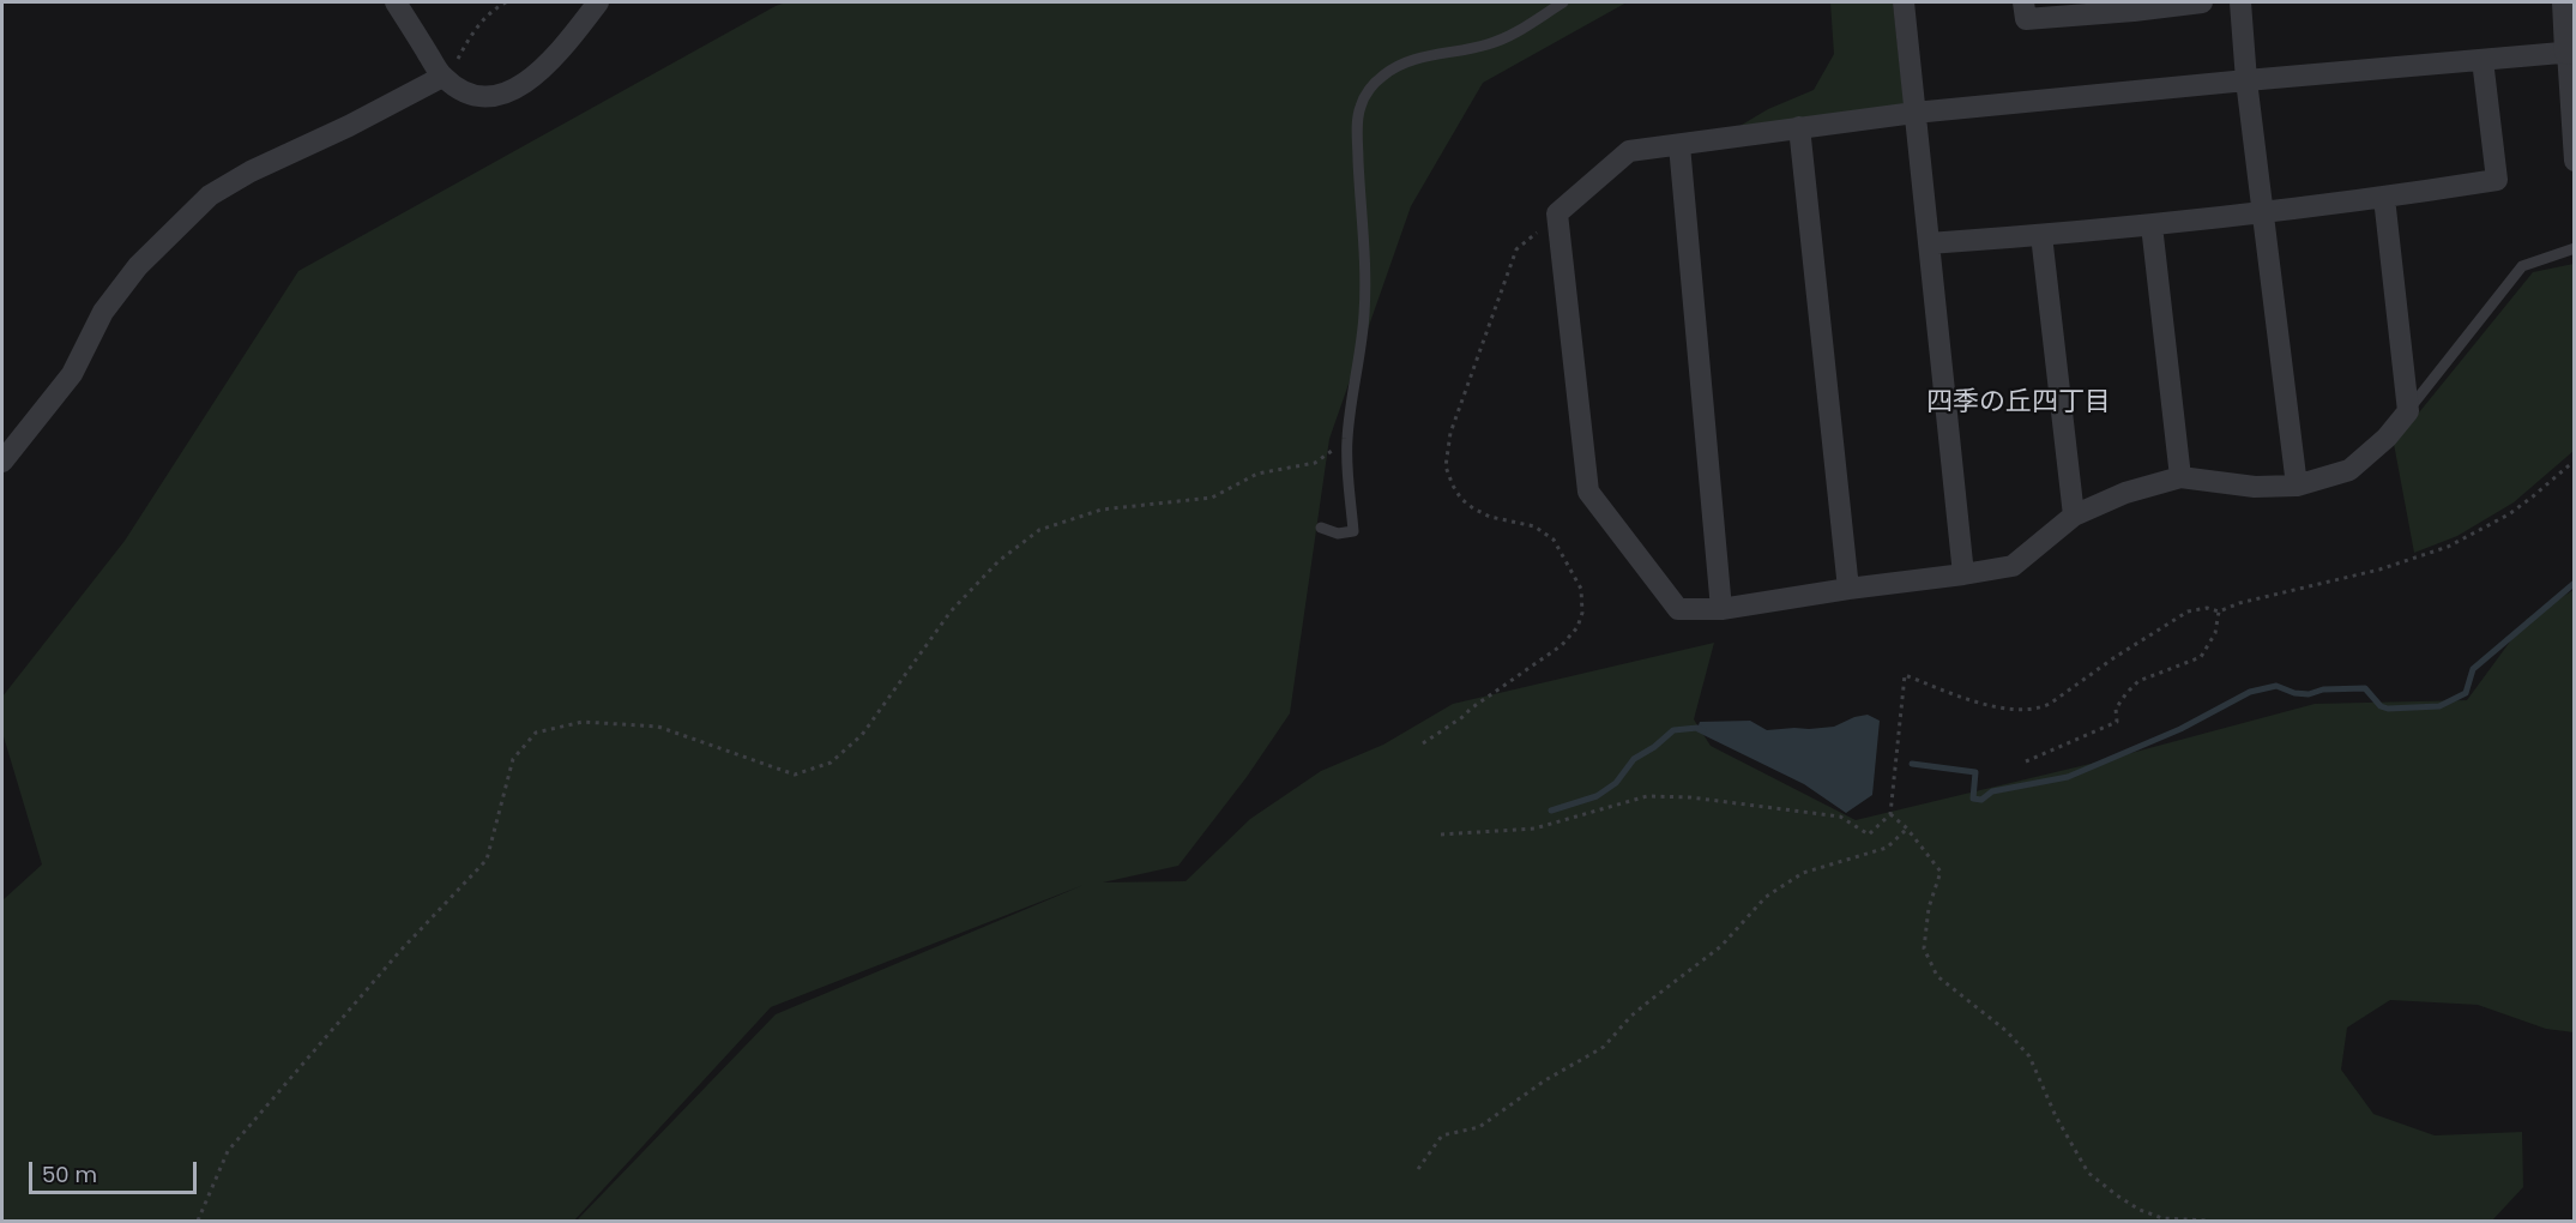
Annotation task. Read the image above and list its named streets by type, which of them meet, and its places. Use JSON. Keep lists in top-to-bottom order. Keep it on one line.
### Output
{"districts":["四季の丘四丁目"],"scale_bar":"50 m"}
